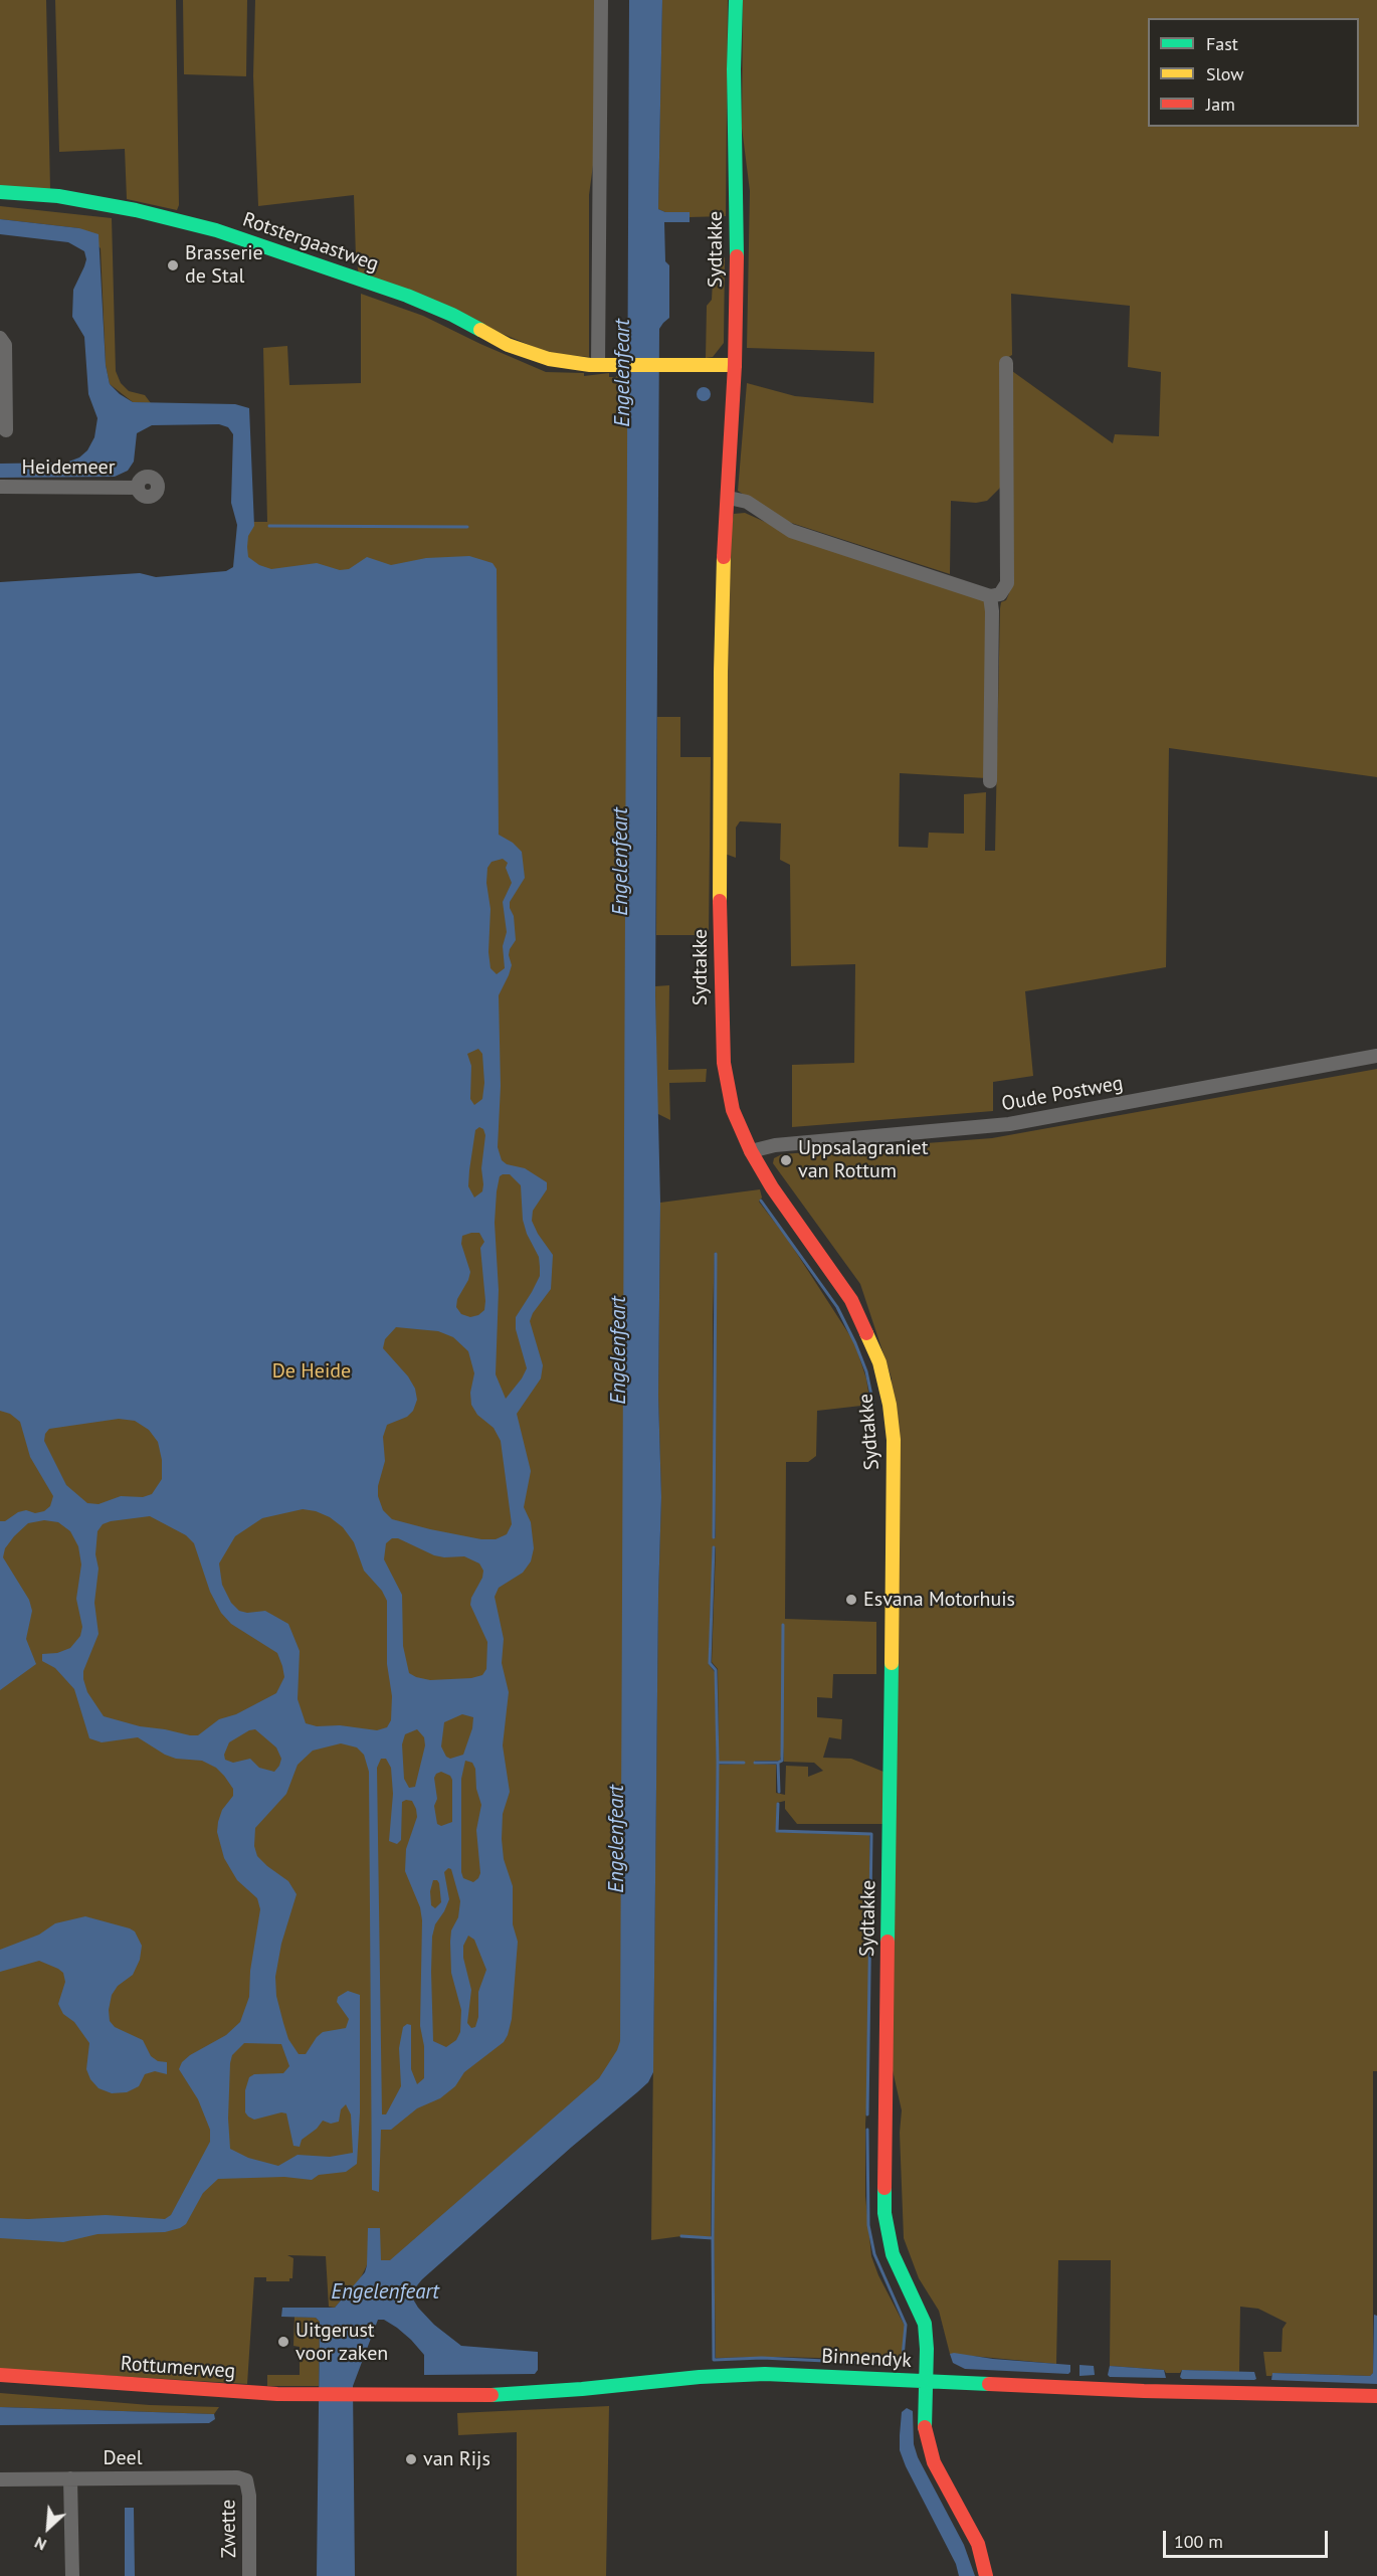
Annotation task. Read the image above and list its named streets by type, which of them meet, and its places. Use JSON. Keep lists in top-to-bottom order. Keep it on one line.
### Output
{"streets":{"street":["Rotstergaastweg","Sydtakke","Heidemeer","Oude Postweg","Binnendyk","Rottumerweg","Deel","Zwette"]},"crossings":[["Rotstergaastweg","Sydtakke"],["Sydtakke","Oude Postweg"],["Sydtakke","Binnendyk"],["Binnendyk","Rottumerweg"],["Deel","Zwette"]],"water":["Engelenfeart"],"parks":["De Heide"],"places":["Brasserie de Stal","Uppsalagraniet van Rottum","Esvana Motorhuis","Uitgerust voor zaken","van Rijs"],"legend":["Fast","Slow","Jam"],"scale_bar":"100 m","north":"bottom left"}
